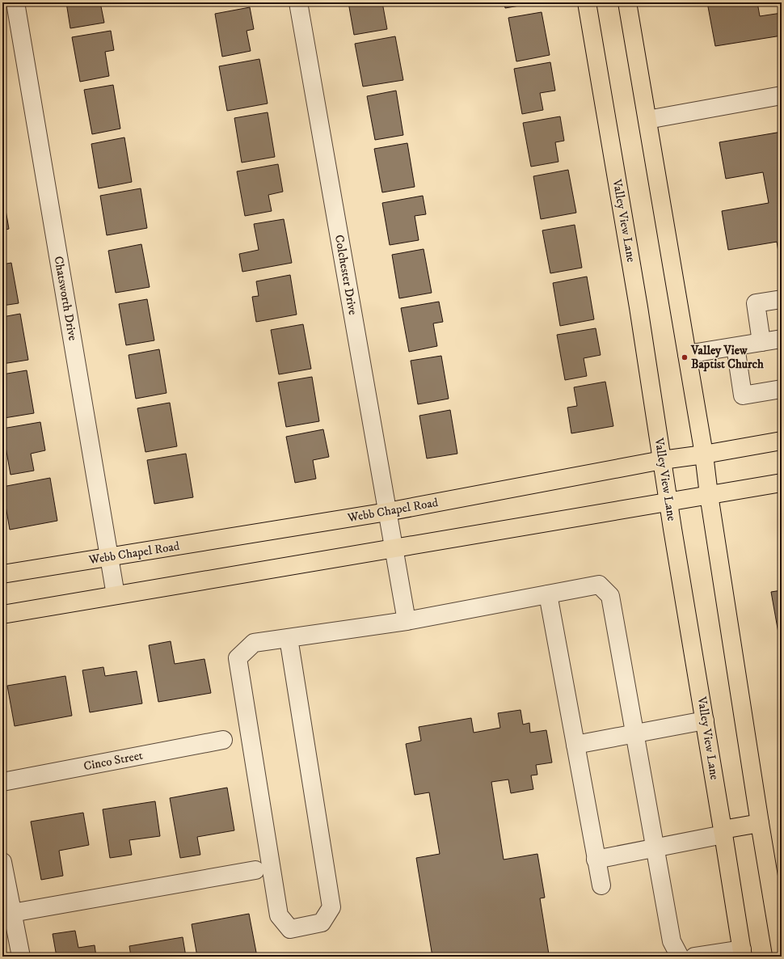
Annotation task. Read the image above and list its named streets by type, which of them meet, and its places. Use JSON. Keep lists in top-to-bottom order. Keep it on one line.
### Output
{"streets":{"main road":["Valley View Lane","Webb Chapel Road"],"street":["Colchester Drive","Chatsworth Drive","Cinco Street"]},"crossings":[["Valley View Lane","Webb Chapel Road"],["Colchester Drive","Webb Chapel Road"],["Chatsworth Drive","Webb Chapel Road"]],"places":["Valley View Baptist Church"]}
